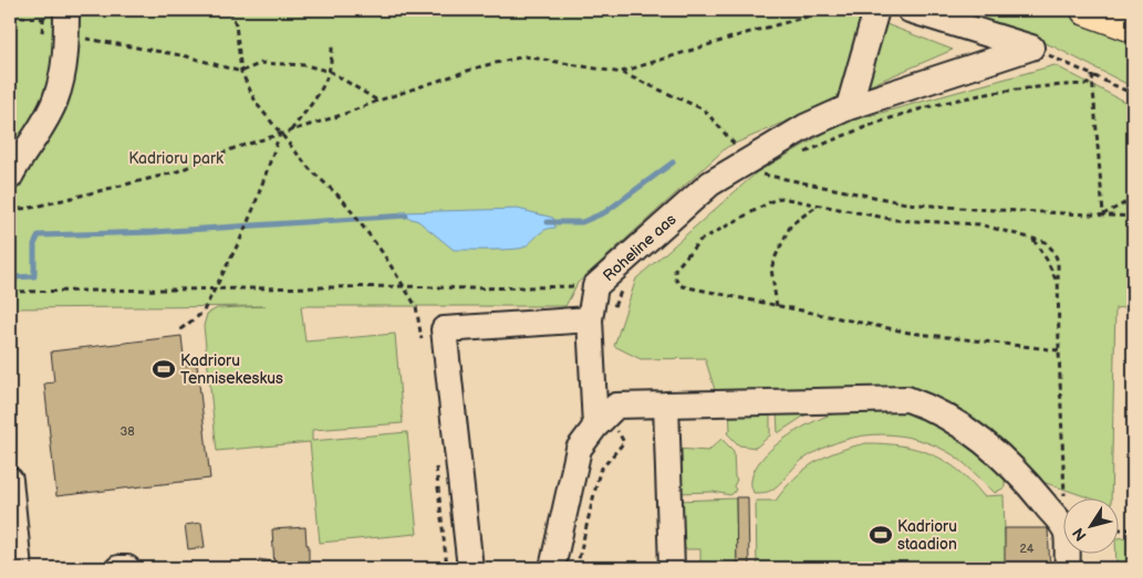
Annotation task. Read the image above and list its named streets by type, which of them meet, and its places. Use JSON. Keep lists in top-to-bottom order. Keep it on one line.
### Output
{"streets":{"street":["Roheline aas"]},"parks":["Kadrioru park"],"places":{"sports":["Kadrioru Tennisekeskus","Kadrioru staadion"]},"house_numbers":["38","24"],"north":"bottom left"}
